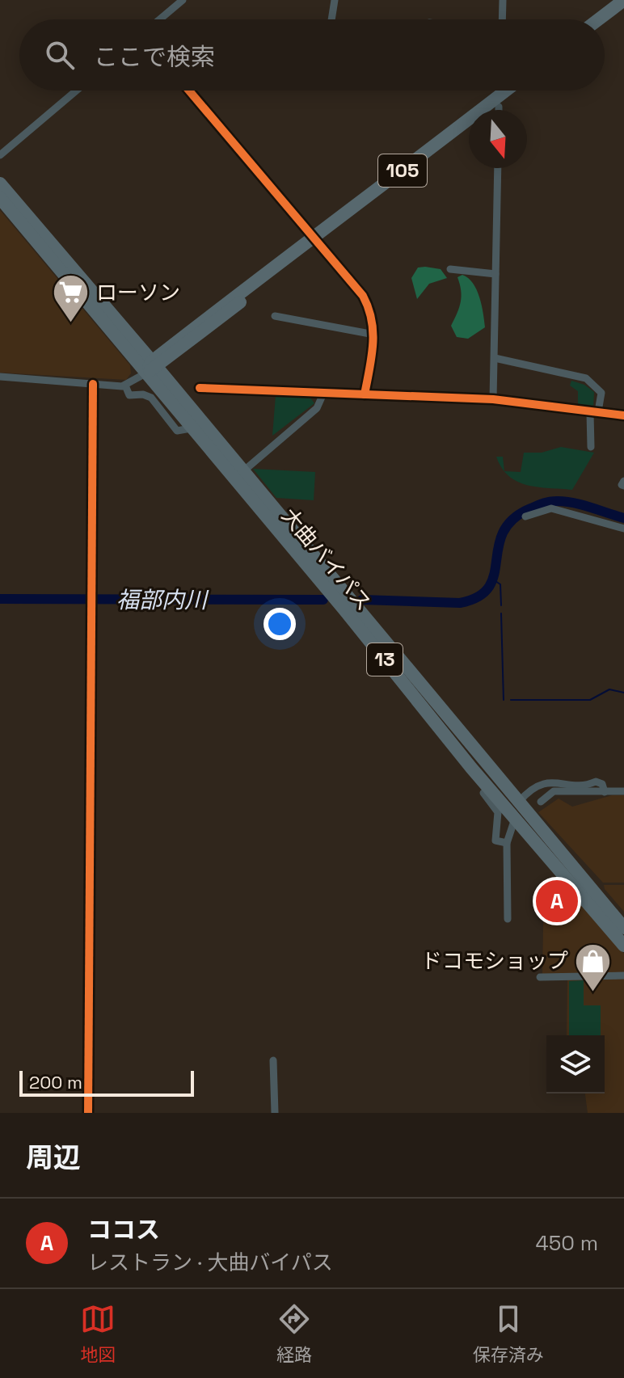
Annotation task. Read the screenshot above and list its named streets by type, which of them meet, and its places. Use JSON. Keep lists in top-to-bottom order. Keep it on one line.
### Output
{"streets":{"highway":["105","大曲バイパス","13"]},"crossings":[["105","大曲バイパス"]],"water":["福部内川"],"places":{"supermarket":["ローソン"],"shop":["ドコモショップ"]},"scale_bar":"200 m","north":"bottom","page":{"search":"ここで検索","pins":"A","scale":"200 m","heading":"周辺","list":[{"mark":"A","name":"ココス","note":"レストラン · 大曲バイパス","value":"450 m"}],"nav":["地図","経路","保存済み"]}}
